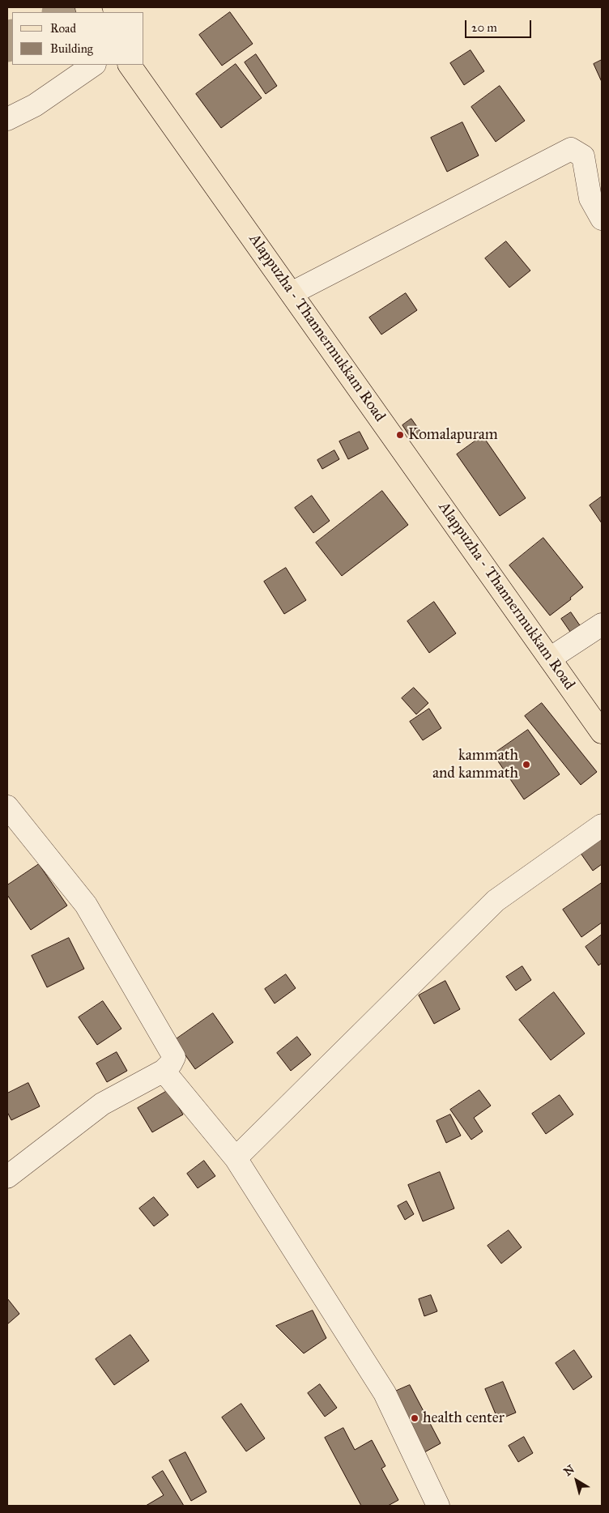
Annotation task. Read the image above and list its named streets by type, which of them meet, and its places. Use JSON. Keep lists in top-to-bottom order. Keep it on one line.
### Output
{"streets":{"main road":["Alappuzha - Thannermukkam Road"]},"places":["Komalapuram","kammath and kammath","health center"],"legend":["Road","Building"],"scale_bar":"20 m","north":"top left"}
